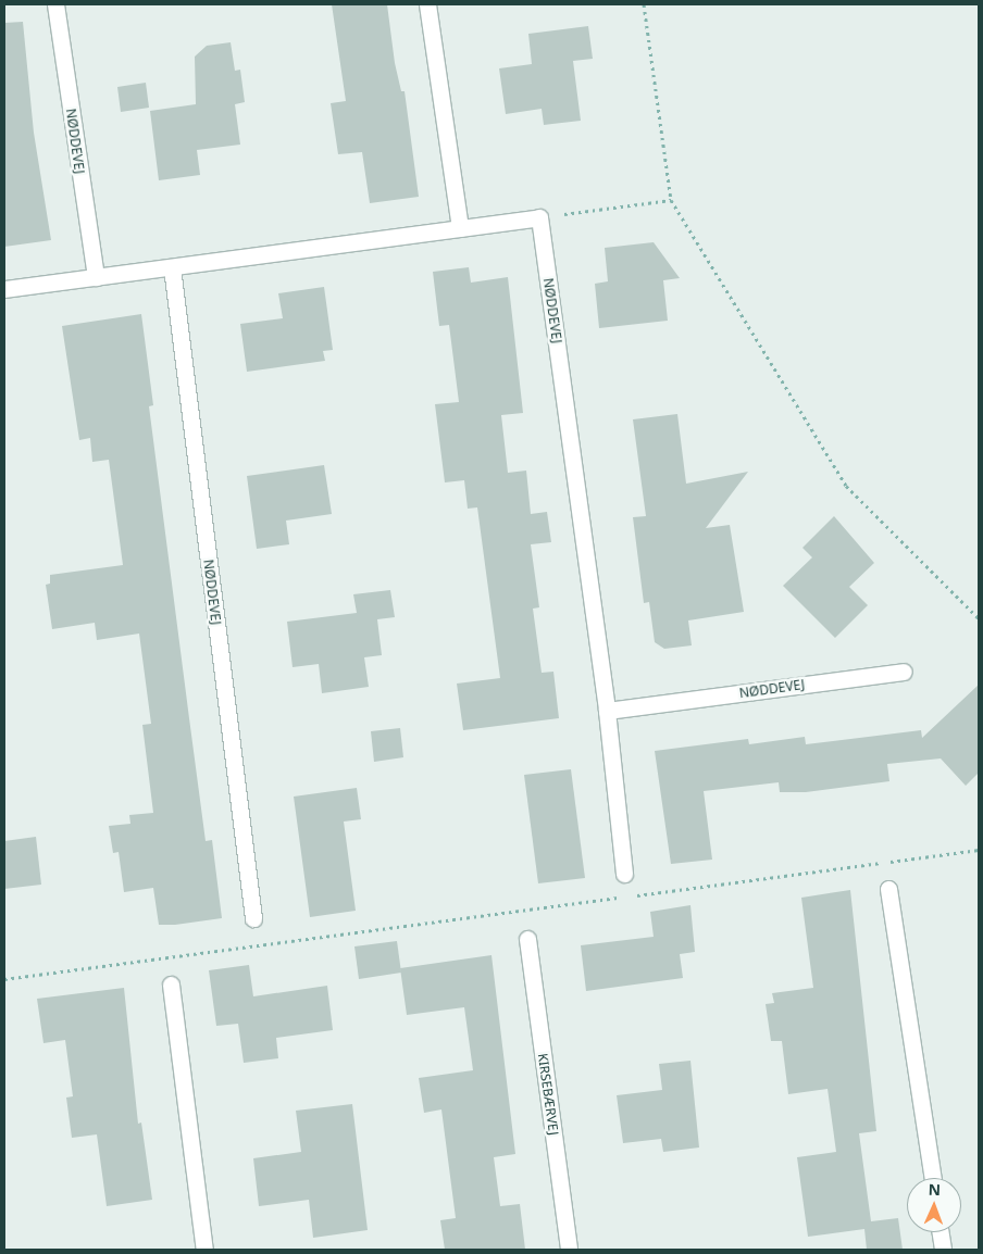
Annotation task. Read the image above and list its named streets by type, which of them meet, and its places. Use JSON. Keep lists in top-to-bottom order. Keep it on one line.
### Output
{"streets":{"street":["NØDDEVEJ","KIRSEBÆRVEJ"]},"north":"top"}
